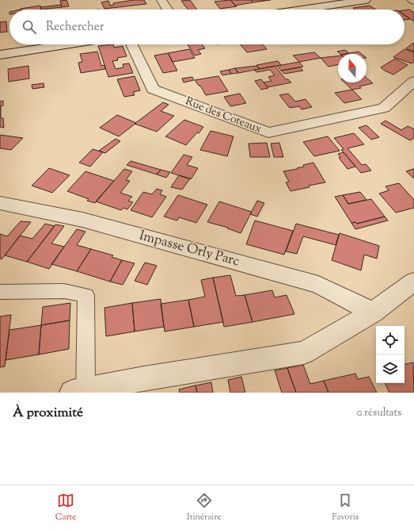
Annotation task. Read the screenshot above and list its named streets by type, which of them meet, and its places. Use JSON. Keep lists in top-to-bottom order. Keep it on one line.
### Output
{"streets":{"street":["Rue des Coteaux","Impasse Orly Parc"]},"north":"top","page":{"search":"Rechercher","heading":["À proximité","0 résultats"],"nav":["Carte","Itinéraire","Favoris"]}}
